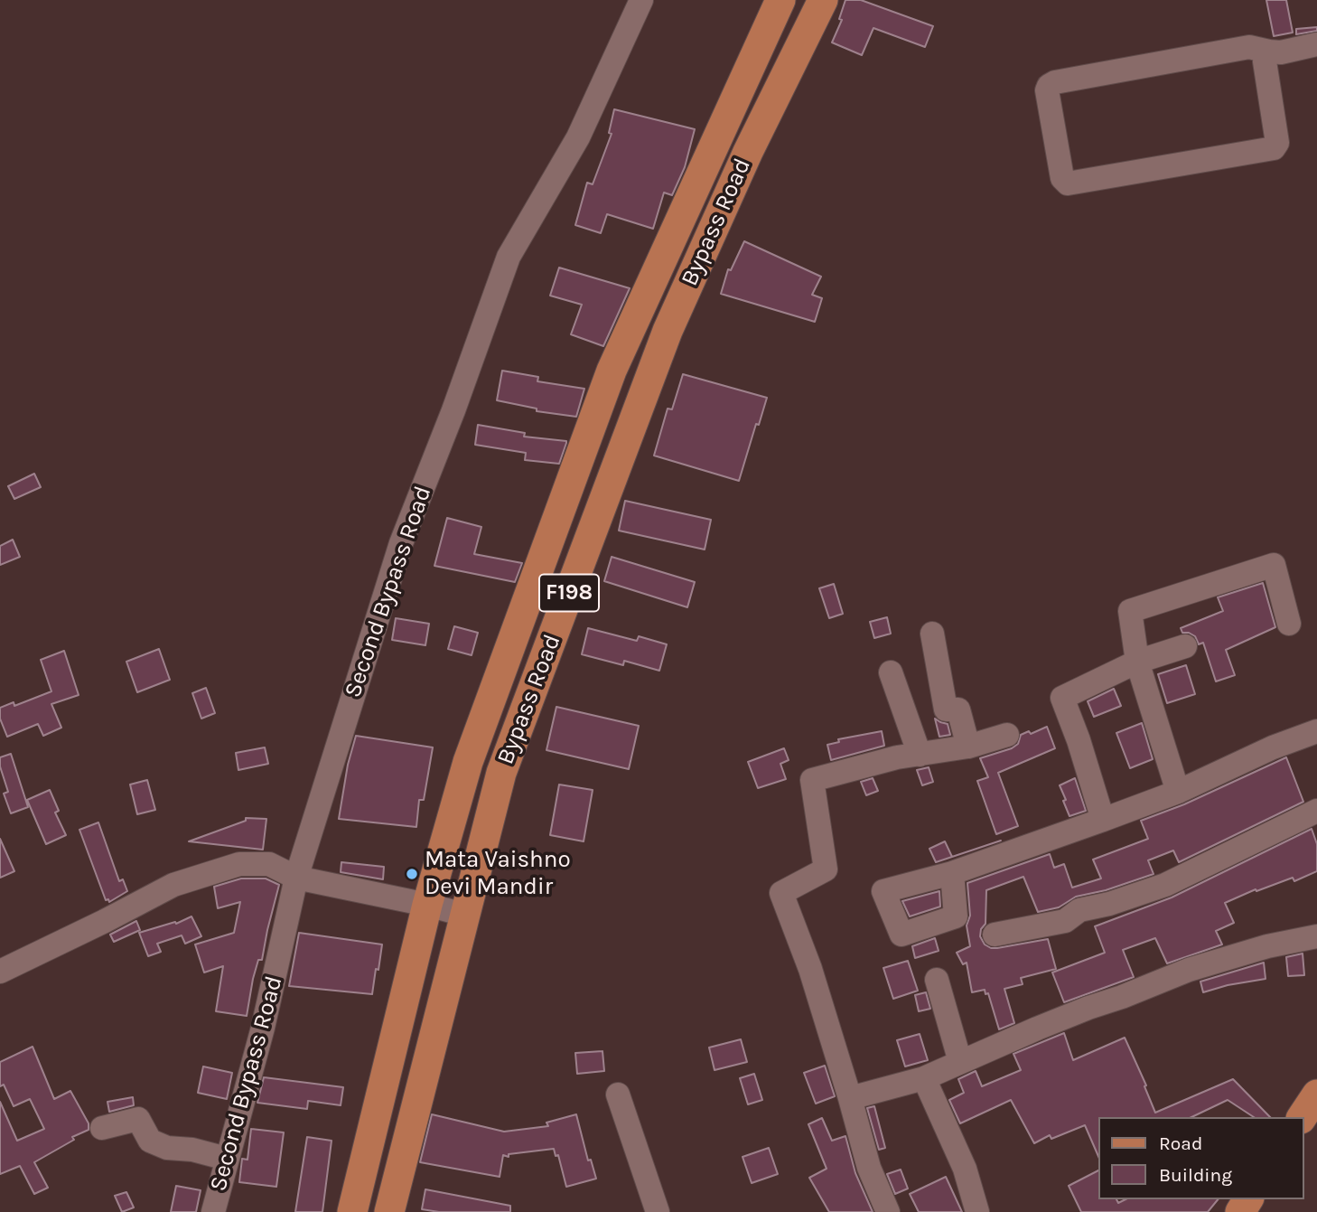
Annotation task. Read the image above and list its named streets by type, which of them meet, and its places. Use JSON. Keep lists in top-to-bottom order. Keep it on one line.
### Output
{"streets":{"main road":["Bypass Road","F198"],"street":["Second Bypass Road"]},"places":["Mata Vaishno Devi Mandir"],"legend":["Road","Building"]}
